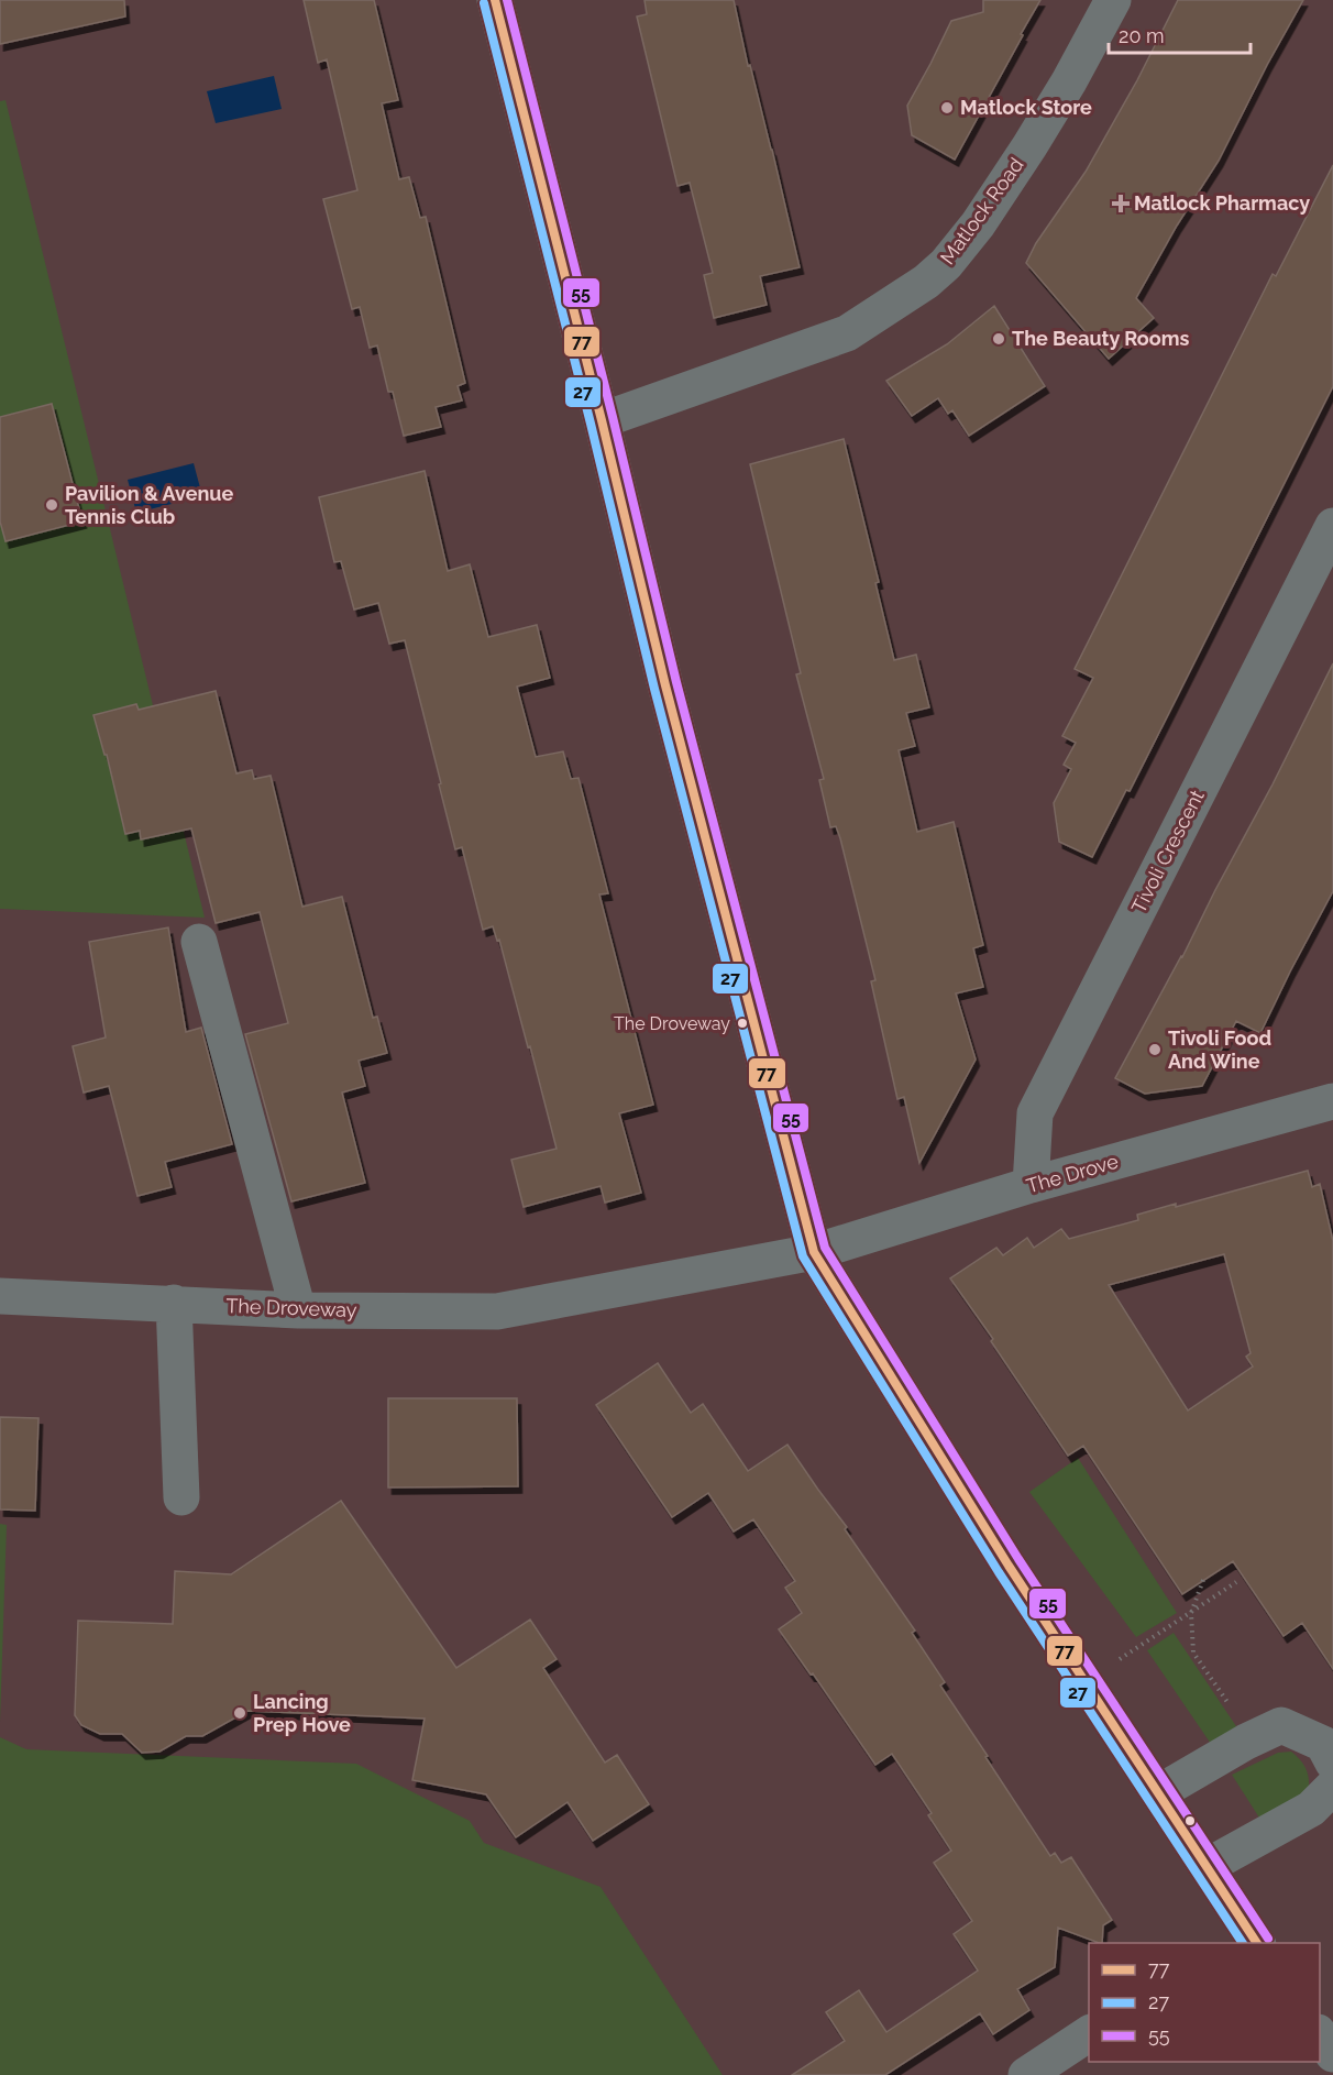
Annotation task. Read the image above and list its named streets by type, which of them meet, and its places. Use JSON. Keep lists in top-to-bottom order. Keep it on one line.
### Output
{"streets":{"street":["Matlock Road","Tivoli Crescent","The Drove","The Droveway"]},"crossings":[["Tivoli Crescent","The Drove"],["The Drove","The Droveway"]],"places":{"other":["Matlock Store","The Beauty Rooms","Pavilion & Avenue Tennis Club","The Droveway","Tivoli Food And Wine","Lancing Prep Hove"],"health":["Matlock Pharmacy"]},"lines":["transit line 77","transit line 55","transit line 27"],"legend":["77","27","55"],"scale_bar":"20 m"}
